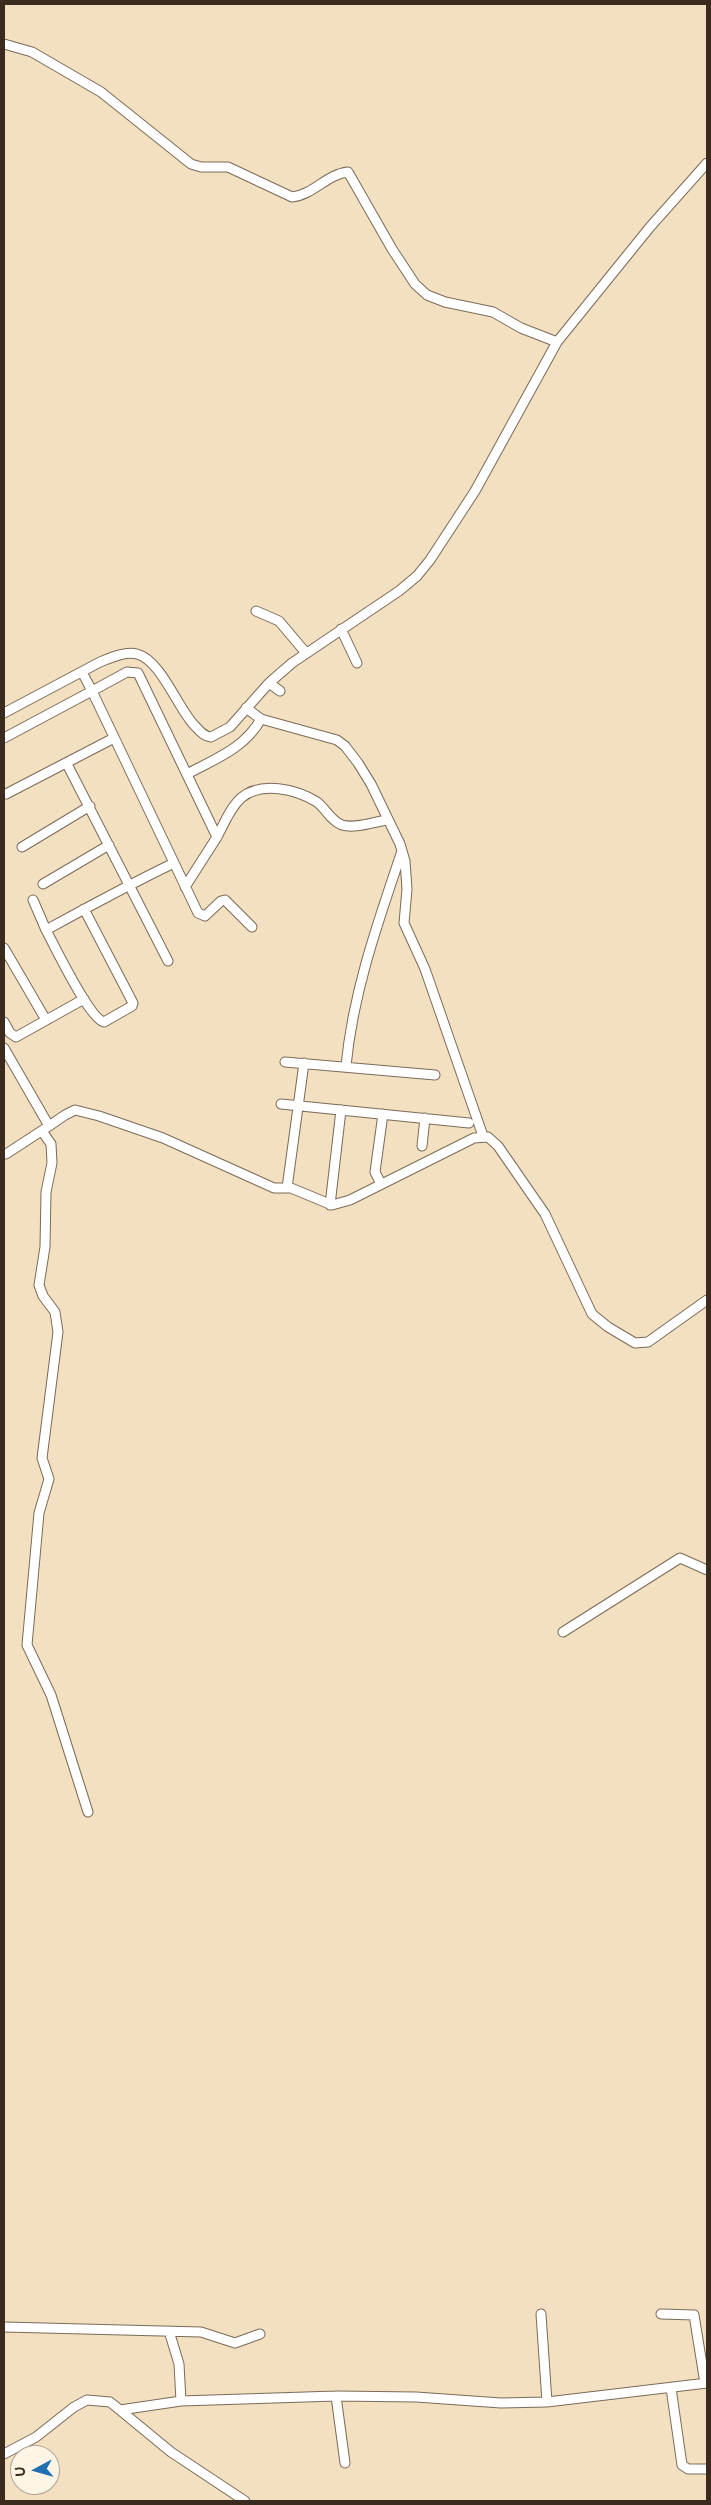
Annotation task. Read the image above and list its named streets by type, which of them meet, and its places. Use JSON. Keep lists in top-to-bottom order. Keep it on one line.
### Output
{"north":"left"}
